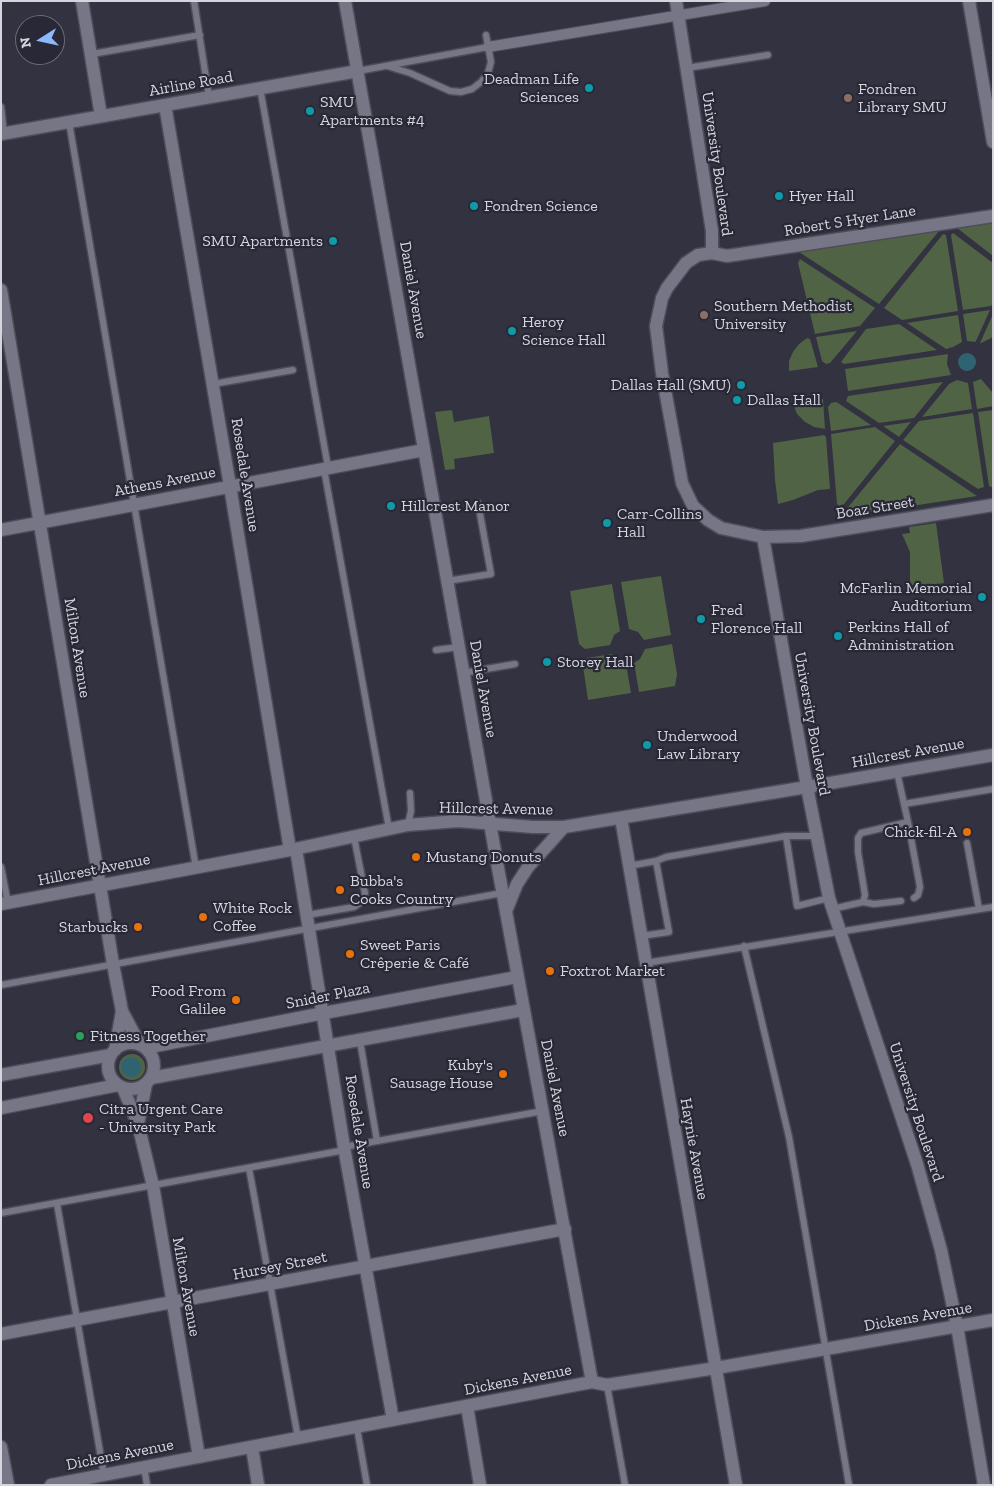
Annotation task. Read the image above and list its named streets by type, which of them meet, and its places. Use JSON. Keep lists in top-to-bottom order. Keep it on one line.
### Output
{"streets":{"street":["Airline Road","University Boulevard","Robert S Hyer Lane","Daniel Avenue","Rosedale Avenue","Athens Avenue","Boaz Street","Milton Avenue","Hillcrest Avenue","Snider Plaza","Haynie Avenue","Hursey Street","Dickens Avenue"]},"crossings":[["Airline Road","University Boulevard"],["Airline Road","Daniel Avenue"],["Airline Road","Rosedale Avenue"],["University Boulevard","Robert S Hyer Lane"],["University Boulevard","Boaz Street"],["University Boulevard","Hillcrest Avenue"],["University Boulevard","Dickens Avenue"],["Daniel Avenue","Athens Avenue"],["Daniel Avenue","Hillcrest Avenue"],["Daniel Avenue","Snider Plaza"],["Daniel Avenue","Hursey Street"],["Daniel Avenue","Dickens Avenue"],["Rosedale Avenue","Athens Avenue"],["Rosedale Avenue","Hillcrest Avenue"],["Rosedale Avenue","Snider Plaza"],["Rosedale Avenue","Hursey Street"],["Rosedale Avenue","Dickens Avenue"],["Athens Avenue","Milton Avenue"],["Milton Avenue","Hillcrest Avenue"],["Milton Avenue","Snider Plaza"],["Milton Avenue","Hursey Street"],["Milton Avenue","Dickens Avenue"],["Hillcrest Avenue","Haynie Avenue"],["Haynie Avenue","Dickens Avenue"]],"places":["Deadman Life Sciences","Fondren Library SMU","SMU Apartments #4","Hyer Hall","Fondren Science","SMU Apartments","Southern Methodist University","Heroy Science Hall","Dallas Hall (SMU)","Dallas Hall","Hillcrest Manor","Carr-Collins Hall","McFarlin Memorial Auditorium","Fred Florence Hall","Perkins Hall of Administration","Storey Hall","Underwood Law Library","Chick-fil-A","Mustang Donuts","Bubba's Cooks Country","White Rock Coffee","Starbucks","Sweet Paris Crêperie & Café","Foxtrot Market","Food From Galilee","Fitness Together","Kuby's Sausage House","Citra Urgent Care - University Park"],"north":"left"}
